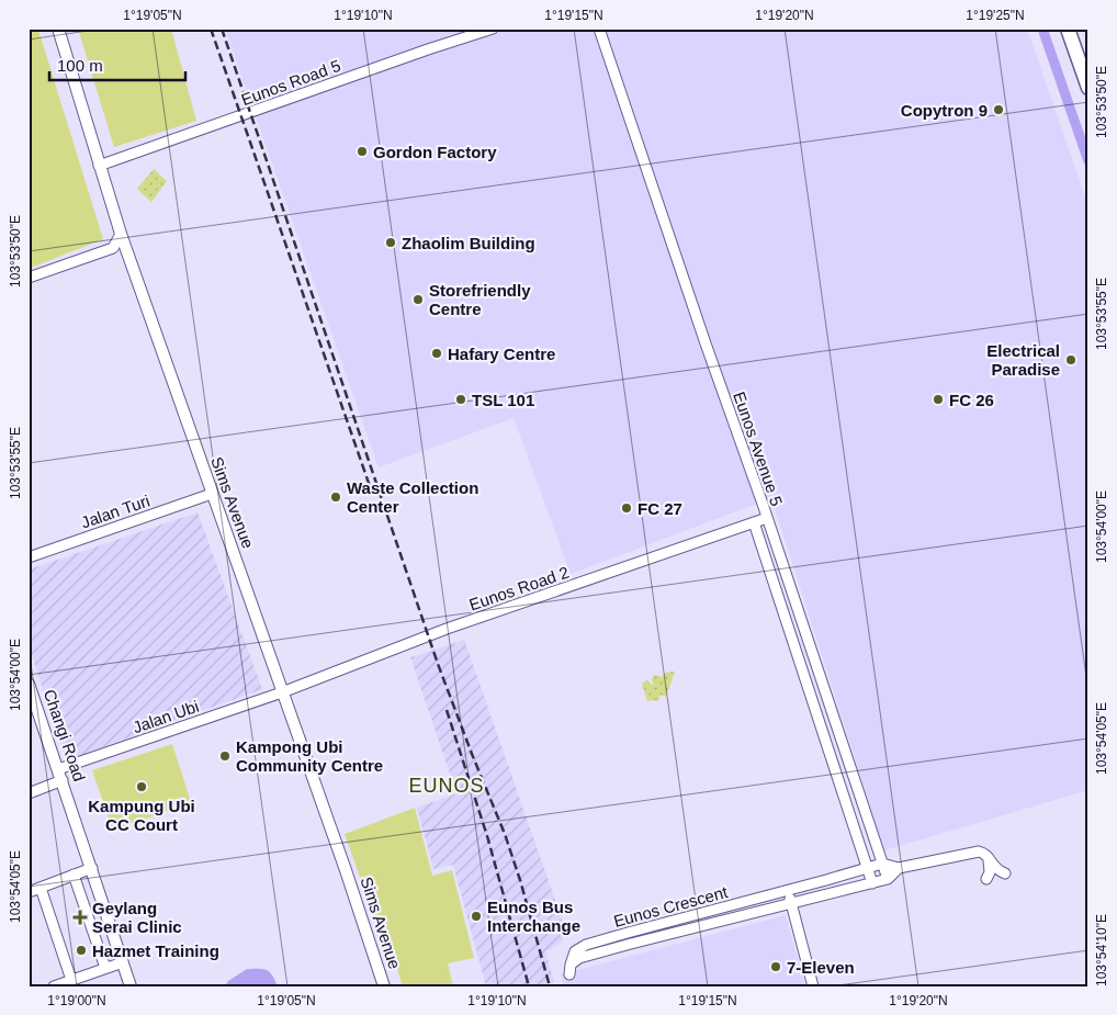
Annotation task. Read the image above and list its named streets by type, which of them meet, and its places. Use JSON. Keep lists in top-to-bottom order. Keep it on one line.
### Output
{"streets":{"main road":["Sims Avenue","Changi Road"],"street":["Eunos Road 5","Eunos Avenue 5","Jalan Turi","Eunos Road 2","Jalan Ubi","Eunos Crescent"]},"crossings":[["Eunos Road 5","Sims Avenue"],["Eunos Avenue 5","Eunos Road 2"],["Eunos Avenue 5","Eunos Crescent"],["Sims Avenue","Jalan Turi"],["Sims Avenue","Eunos Road 2"],["Sims Avenue","Jalan Ubi"],["Eunos Road 2","Jalan Ubi"],["Jalan Ubi","Changi Road"]],"districts":["EUNOS"],"places":{"other":["Copytron 9","Gordon Factory","Zhaolim Building","Storefriendly Centre","Hafary Centre","Electrical Paradise","TSL 101","FC 26","Waste Collection Center","FC 27","Kampong Ubi Community Centre","Kampung Ubi CC Court","Eunos Bus Interchange","Hazmet Training","7-Eleven"],"health":["Geylang Serai Clinic"]},"scale_bar":"100 m","coordinates":["1°19'05\"N","1°19'10\"N","1°19'15\"N","1°19'20\"N","1°19'25\"N","103°53'50\"E","103°53'55\"E","103°54'00\"E","103°54'05\"E","103°54'10\"E","1°19'00\"N"]}
